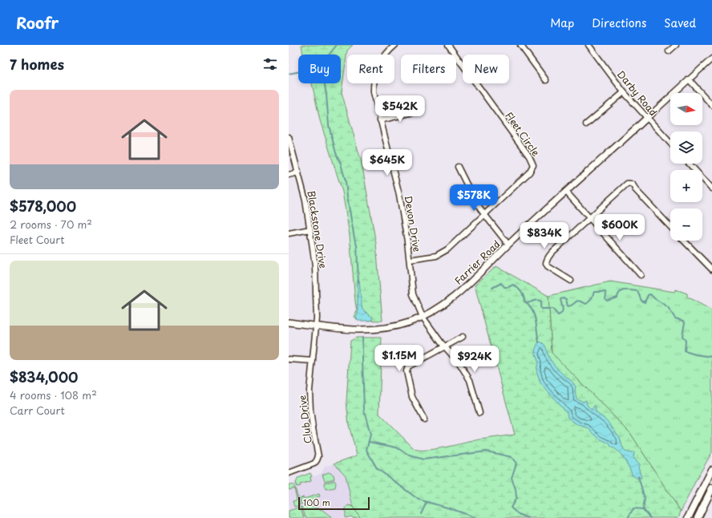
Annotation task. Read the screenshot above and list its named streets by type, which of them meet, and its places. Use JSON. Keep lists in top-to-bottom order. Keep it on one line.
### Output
{"streets":{"street":["Darby Road","Fleet Circle","Devon Drive","Blackstone Drive","Farrier Road","Club Drive"]},"crossings":[["Darby Road","Farrier Road"],["Fleet Circle","Devon Drive"],["Devon Drive","Farrier Road"],["Blackstone Drive","Farrier Road"],["Blackstone Drive","Club Drive"],["Farrier Road","Club Drive"]],"scale_bar":"100 m","north":"right","page":{"header":"Roofr","nav":["Map","Directions","Saved"],"heading":"7 homes","chip":["Buy","Rent","Filters","New"],"list":[{"name":"$578,000","note":"2 rooms · 70 m² · Fleet Court"},{"name":"$834,000","note":"4 rooms · 108 m² · Carr Court"}],"map_buttons":["+","−"],"price":["$542K","$645K","$578K","$600K","$834K","$1.15M","$924K"],"scale":"100 m"}}
